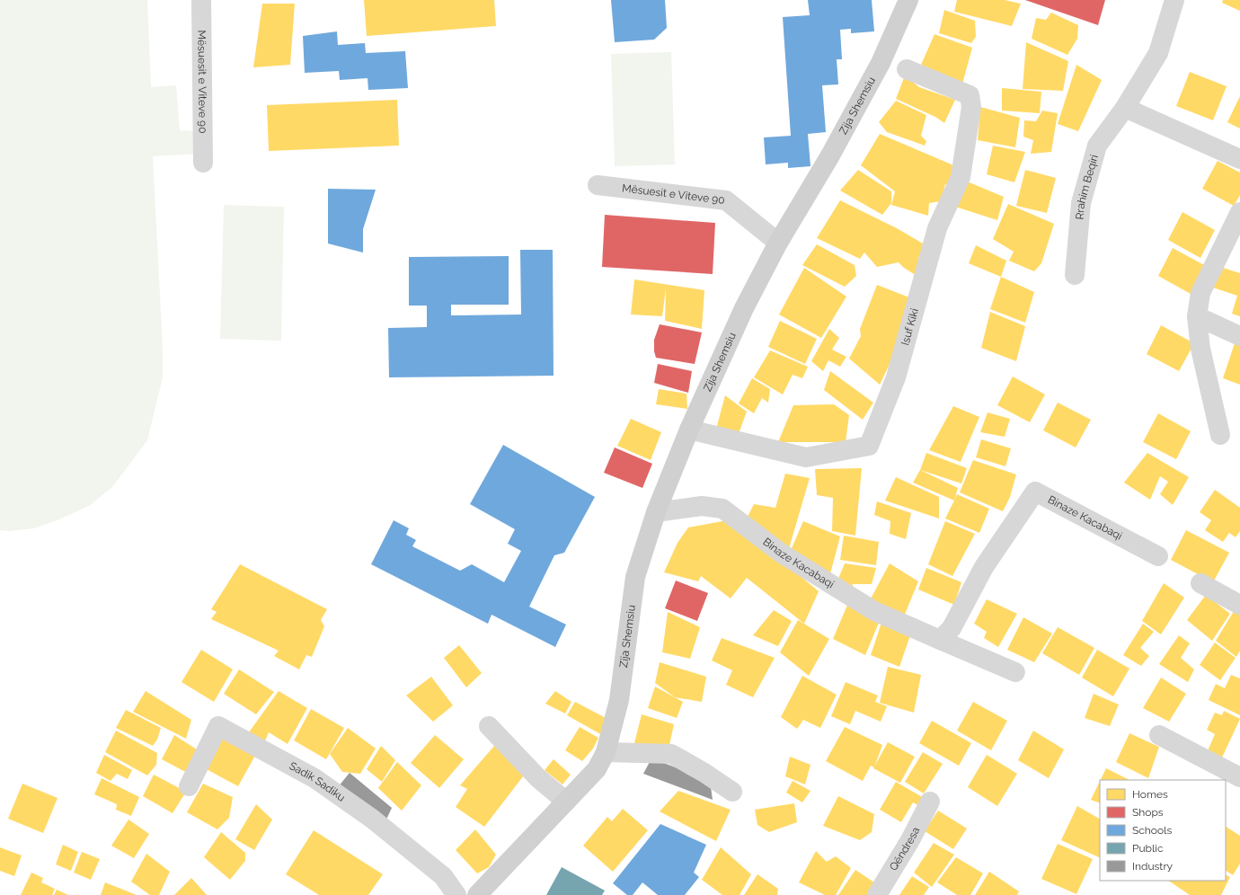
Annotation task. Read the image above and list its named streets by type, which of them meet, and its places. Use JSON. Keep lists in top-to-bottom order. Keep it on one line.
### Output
{"streets":{"main road":["Zija Shemsiu"],"street":["Mësuesit e Viteve 90","Rrahim Beqiri","Isuf Kiki","Binaze Kacabaqi","Sadik Sadiku","Qëndresa"]},"crossings":[["Mësuesit e Viteve 90","Zija Shemsiu"],["Zija Shemsiu","Isuf Kiki"],["Zija Shemsiu","Binaze Kacabaqi"]],"legend":["Homes","Shops","Schools","Public","Industry"]}
